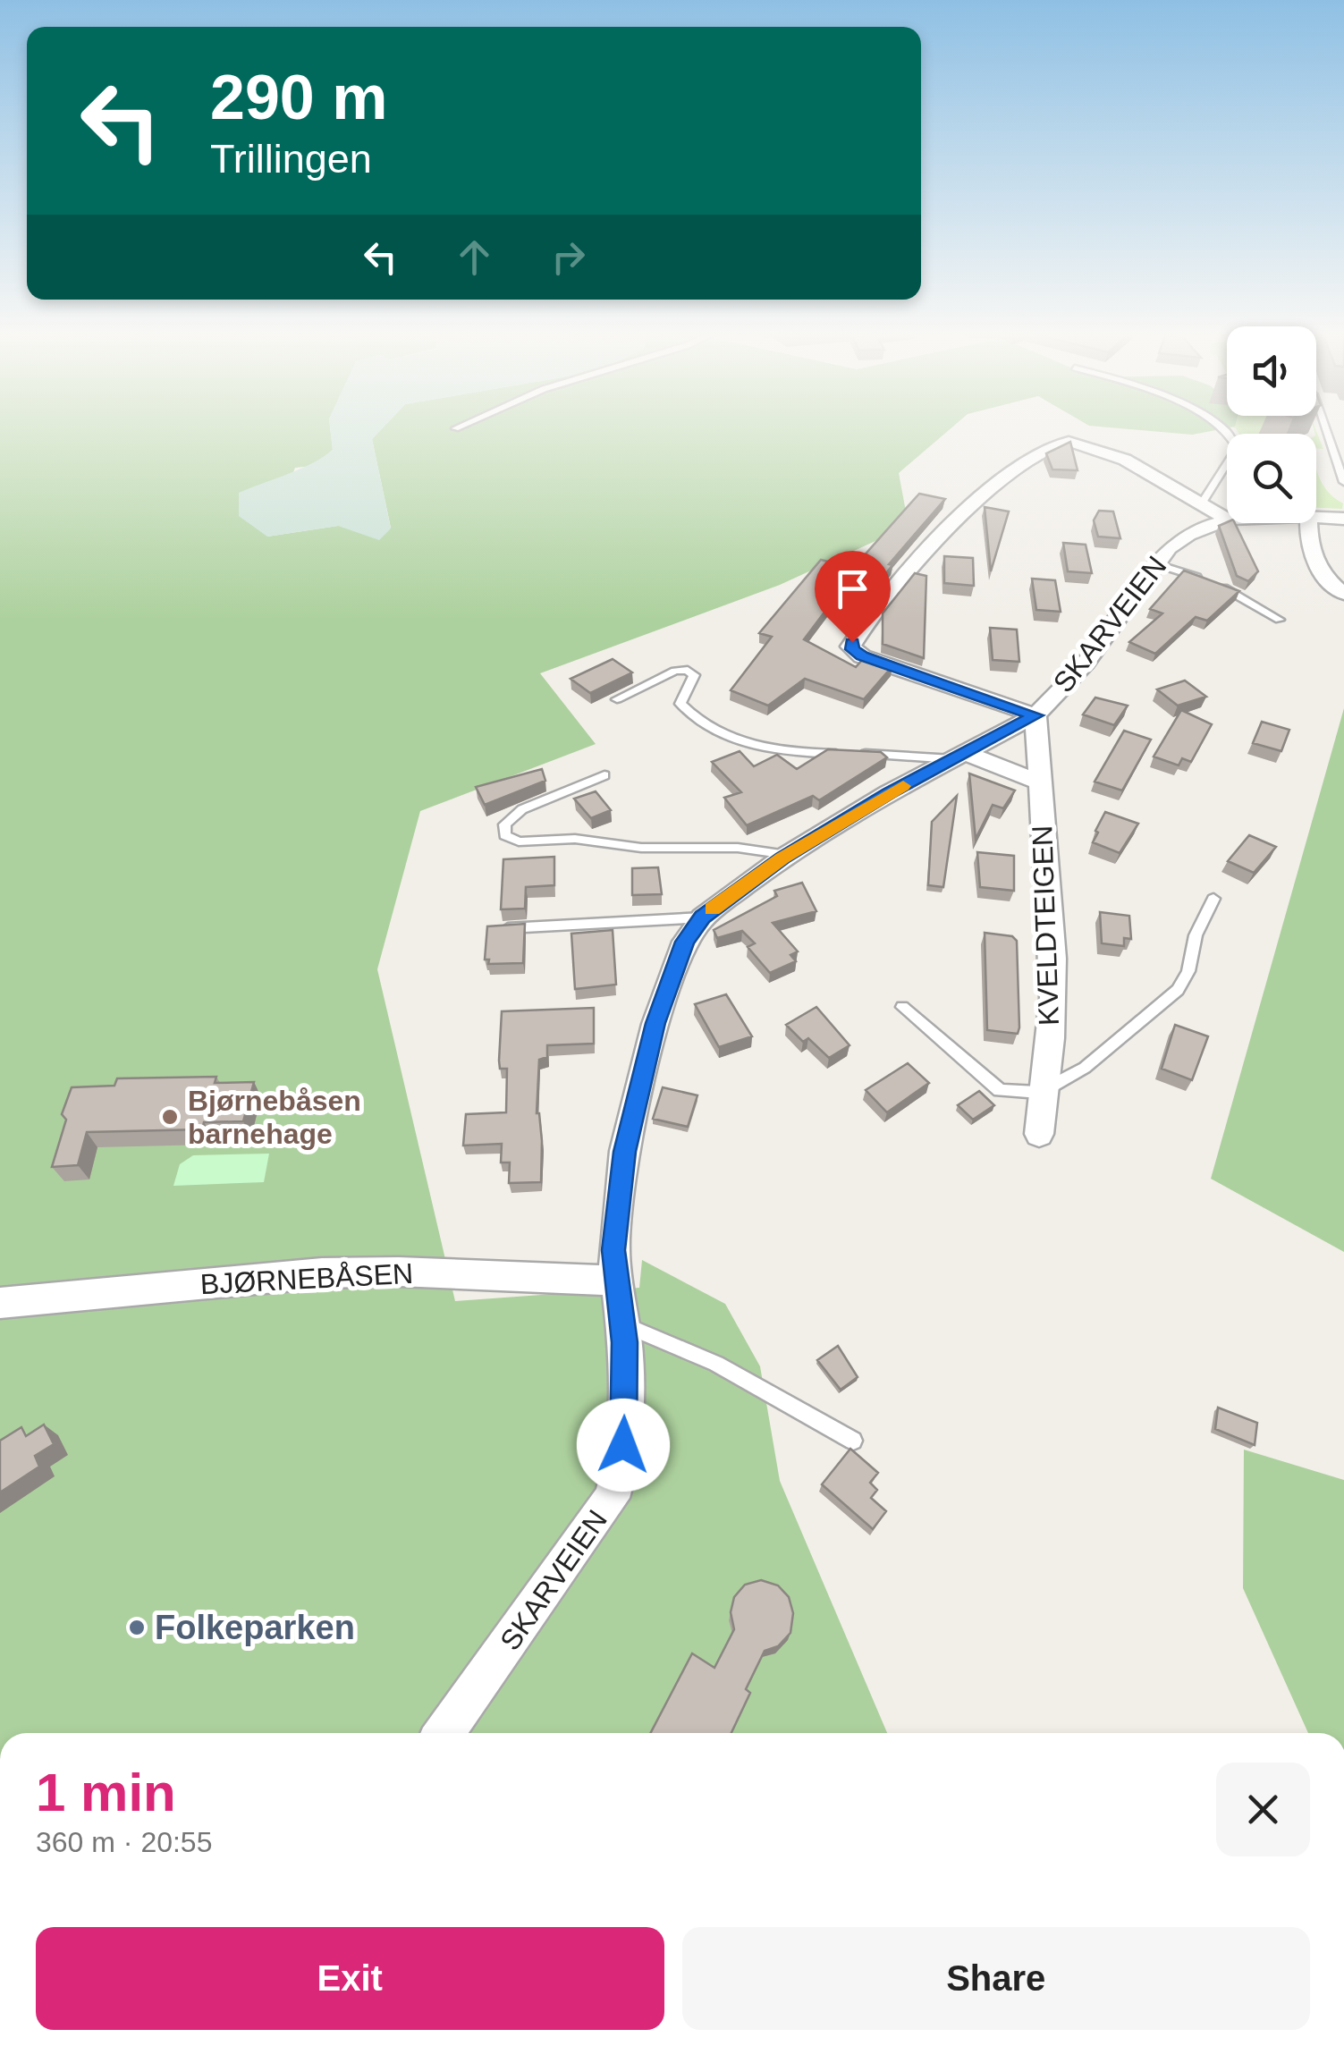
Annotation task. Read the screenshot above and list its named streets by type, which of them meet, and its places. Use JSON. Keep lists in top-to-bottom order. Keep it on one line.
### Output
{"streets":{"street":["SKARVEIEN","KVELDTEIGEN","BJØRNEBÅSEN"]},"crossings":[["SKARVEIEN","KVELDTEIGEN"],["SKARVEIEN","BJØRNEBÅSEN"]],"places":["Bjørnebåsen barnehage","Folkeparken"],"page":{"turn":["290 m","Trillingen"],"heading":["1 min","360 m · 20:55"],"buttons":["Exit","Share"]}}
